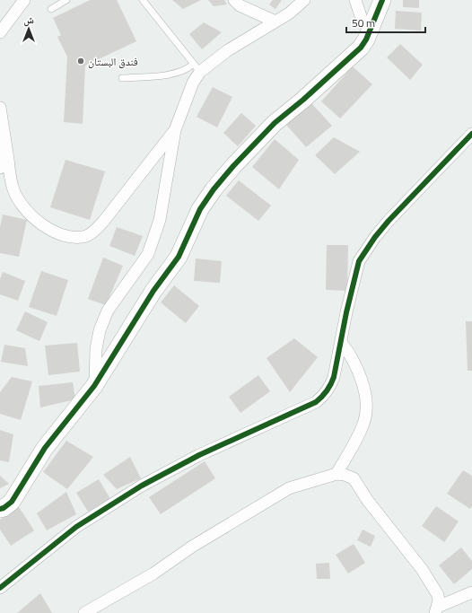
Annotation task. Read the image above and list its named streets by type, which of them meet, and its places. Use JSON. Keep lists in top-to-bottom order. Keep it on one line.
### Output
{"places":["فندق البستان"],"scale_bar":"50 m","north":"top"}
